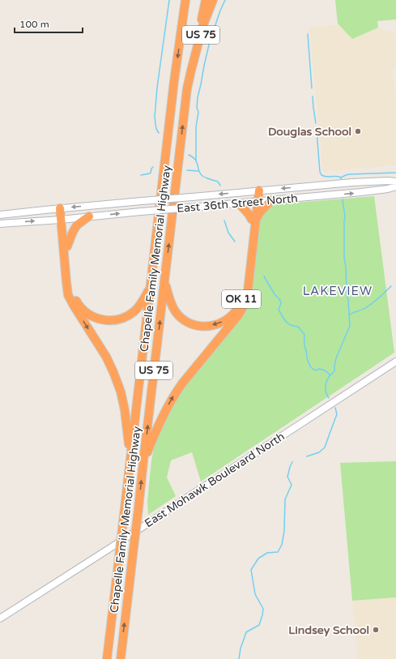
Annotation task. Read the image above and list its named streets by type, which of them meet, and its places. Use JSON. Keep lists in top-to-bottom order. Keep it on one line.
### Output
{"streets":{"highway":["US 75","Chapelle Family Memorial Highway","OK 11"],"main road":["East 36th Street North","East Mohawk Boulevard North"]},"crossings":[["East 36th Street North","OK 11"],["Chapelle Family Memorial Highway","OK 11"]],"districts":["LAKEVIEW"],"places":["Douglas School","Lindsey School"],"scale_bar":"100 m"}
